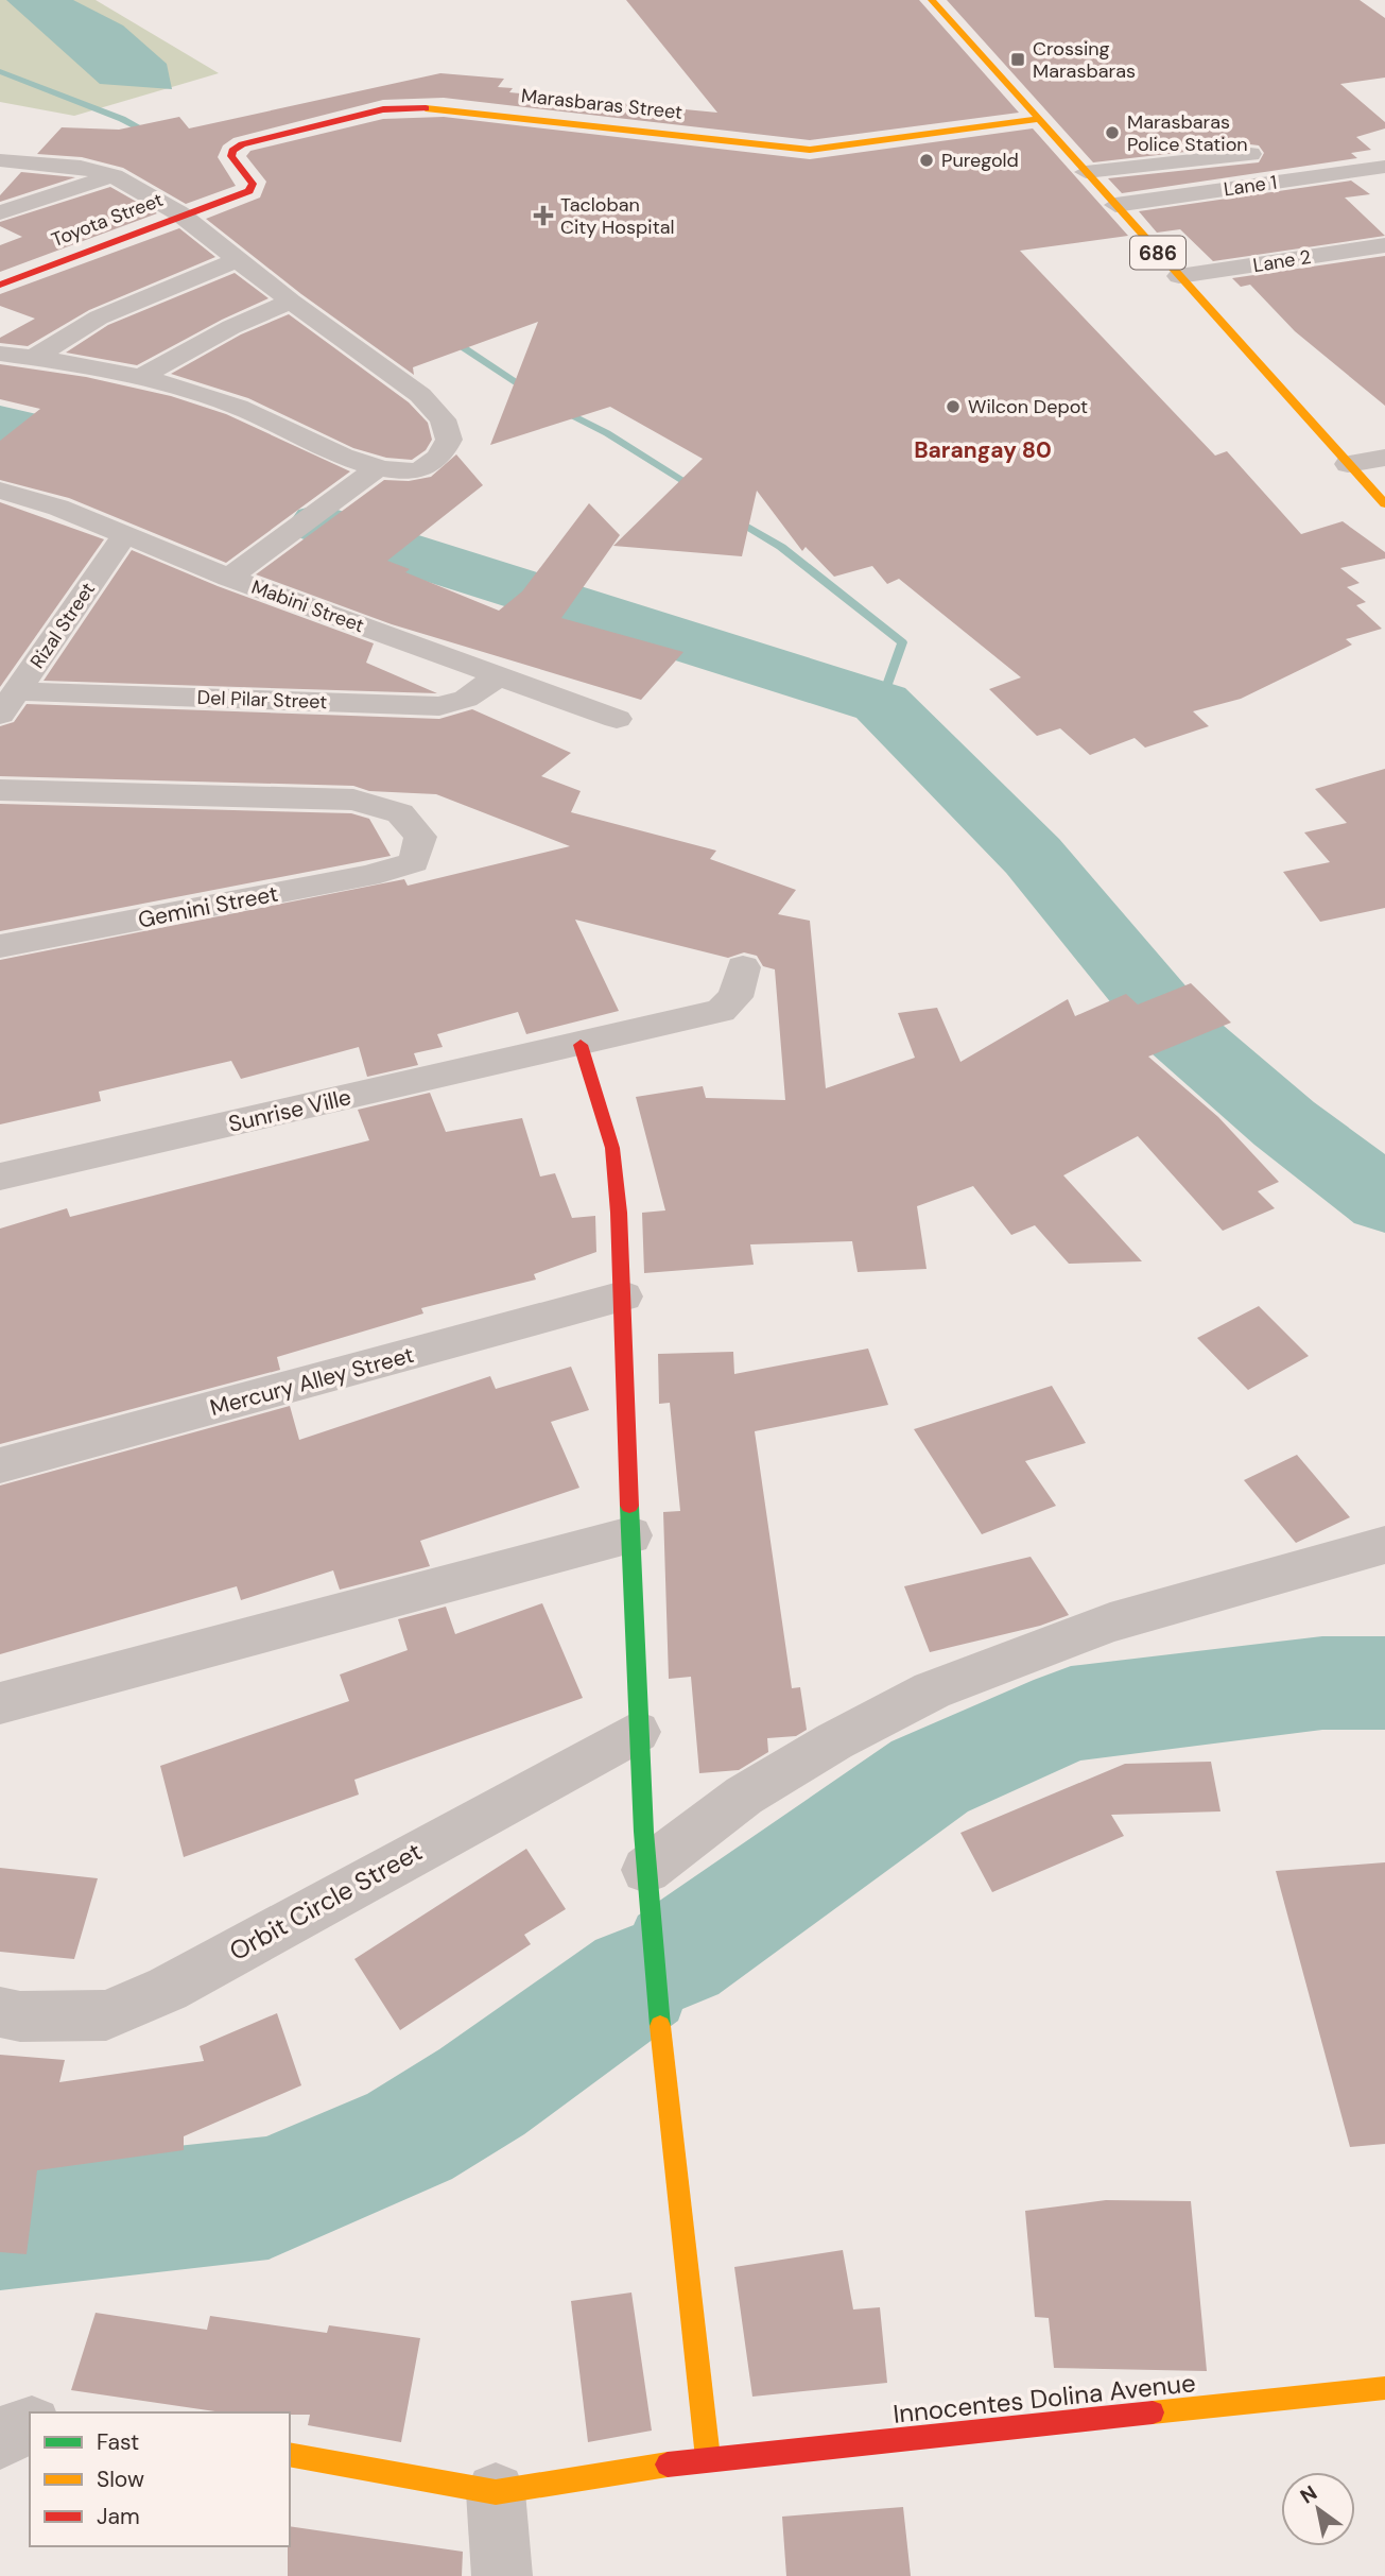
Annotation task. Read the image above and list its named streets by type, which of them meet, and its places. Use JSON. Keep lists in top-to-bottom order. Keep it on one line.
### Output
{"streets":{"street":["Marasbaras Street","Lane 1","Toyota Street","686","Lane 2","Mabini Street","Rizal Street","Del Pilar Street","Gemini Street","Sunrise Ville","Mercury Alley Street","Orbit Circle Street","Innocentes Dolina Avenue"]},"crossings":[["Marasbaras Street","Toyota Street"],["Marasbaras Street","686"],["Lane 1","686"],["686","Lane 2"],["Mabini Street","Rizal Street"],["Mabini Street","Del Pilar Street"],["Rizal Street","Del Pilar Street"]],"districts":["Barangay 80"],"places":{"transit":["Crossing Marasbaras"],"other":["Marasbaras Police Station","Puregold","Wilcon Depot"],"health":["Tacloban City Hospital"]},"legend":["Fast","Slow","Jam"],"north":"top left"}
